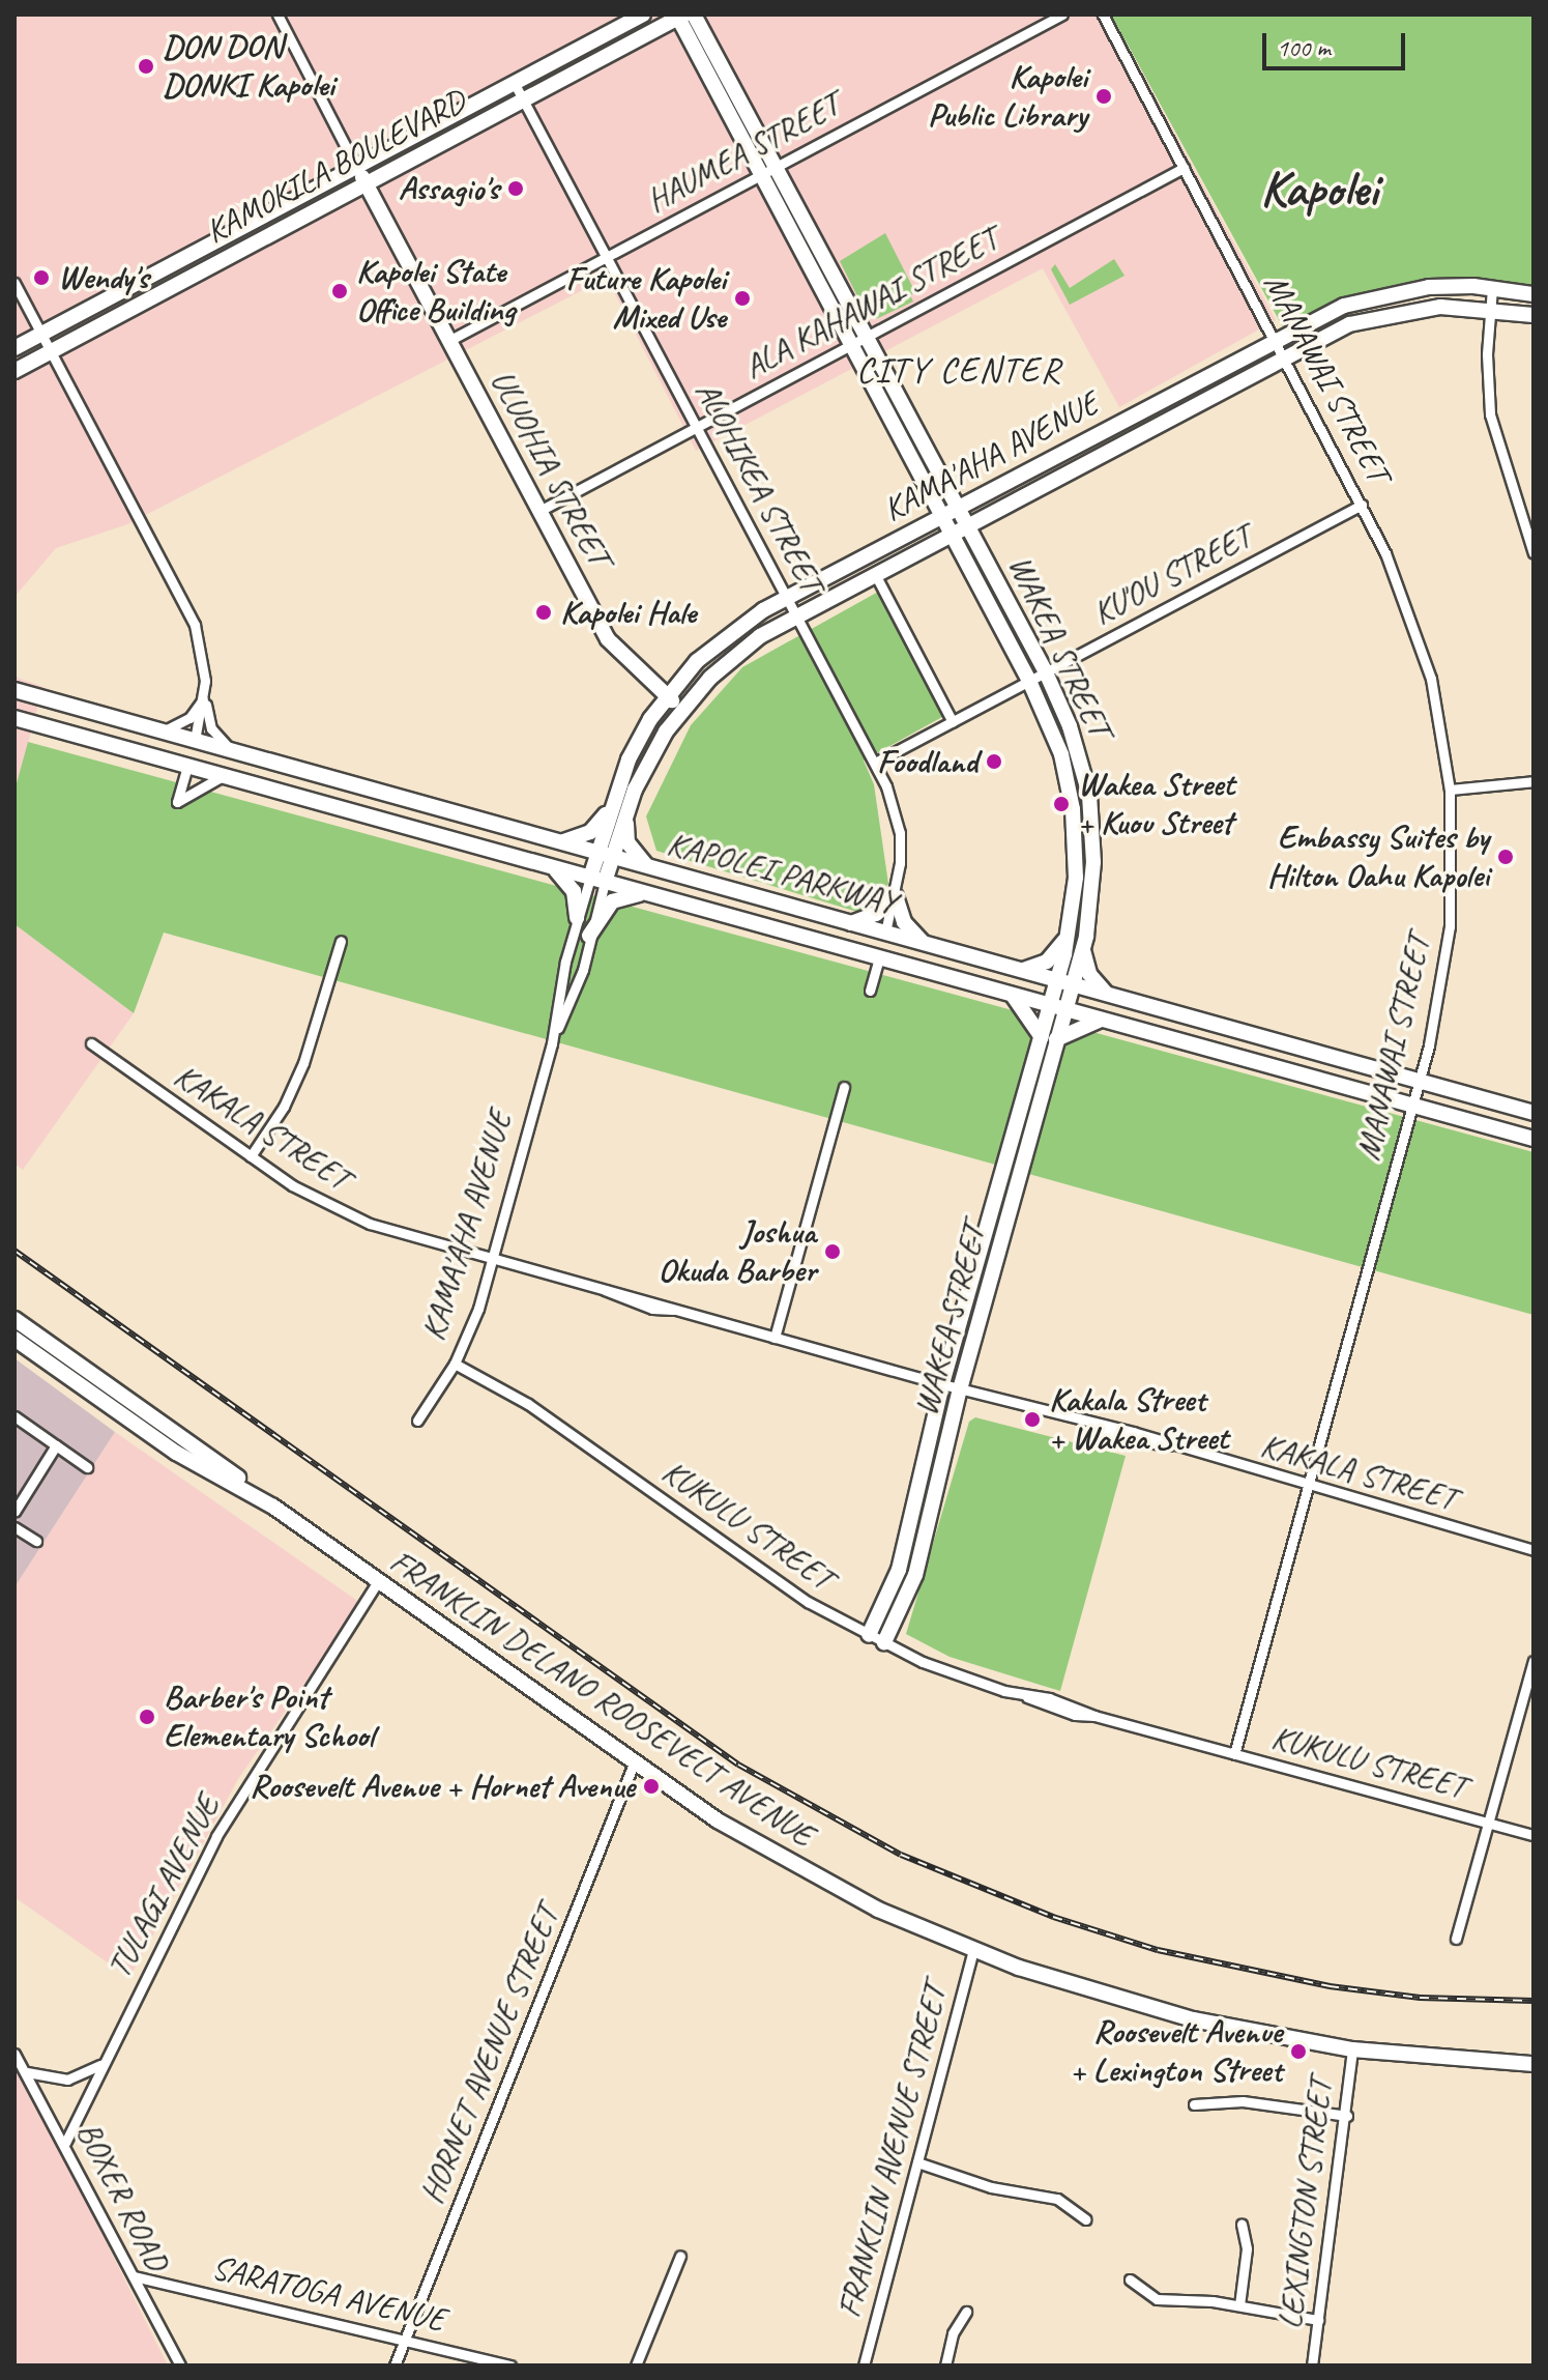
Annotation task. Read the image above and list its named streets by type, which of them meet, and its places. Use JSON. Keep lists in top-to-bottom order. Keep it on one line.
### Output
{"streets":{"main road":["KAMOKILA BOULEVARD","KAMA'AHA AVENUE","ULUOHIA STREET","WAKEA STREET","KAPOLEI PARKWAY","FRANKLIN DELANO ROOSEVELT AVENUE"],"street":["HAUMEA STREET","ALA KAHAWAI STREET","MANAWAI STREET","ALOHIKEA STREET","KU'OU STREET","KAKALA STREET","KUKULU STREET","TULAGI AVENUE","HORNET AVENUE STREET","FRANKLIN AVENUE STREET","BOXER ROAD","LEXINGTON STREET","SARATOGA AVENUE"]},"crossings":[["HAUMEA STREET","ULUOHIA STREET"],["HAUMEA STREET","ALOHIKEA STREET"],["HAUMEA STREET","WAKEA STREET"],["KAMOKILA BOULEVARD","ULUOHIA STREET"],["KAMOKILA BOULEVARD","ALOHIKEA STREET"],["KAMOKILA BOULEVARD","WAKEA STREET"],["ALA KAHAWAI STREET","MANAWAI STREET"],["ALA KAHAWAI STREET","ULUOHIA STREET"],["ALA KAHAWAI STREET","ALOHIKEA STREET"],["ALA KAHAWAI STREET","WAKEA STREET"],["MANAWAI STREET","KAMA'AHA AVENUE"],["MANAWAI STREET","KU'OU STREET"],["MANAWAI STREET","KAPOLEI PARKWAY"],["MANAWAI STREET","KAKALA STREET"],["MANAWAI STREET","KUKULU STREET"],["KAMA'AHA AVENUE","ULUOHIA STREET"],["KAMA'AHA AVENUE","ALOHIKEA STREET"],["KAMA'AHA AVENUE","WAKEA STREET"],["KAMA'AHA AVENUE","KAPOLEI PARKWAY"],["KAMA'AHA AVENUE","KAKALA STREET"],["KAMA'AHA AVENUE","KUKULU STREET"],["ALOHIKEA STREET","KU'OU STREET"],["ALOHIKEA STREET","KAPOLEI PARKWAY"],["KU'OU STREET","WAKEA STREET"],["WAKEA STREET","KAPOLEI PARKWAY"],["WAKEA STREET","KAKALA STREET"],["WAKEA STREET","KUKULU STREET"],["FRANKLIN DELANO ROOSEVELT AVENUE","TULAGI AVENUE"],["FRANKLIN DELANO ROOSEVELT AVENUE","HORNET AVENUE STREET"],["FRANKLIN DELANO ROOSEVELT AVENUE","FRANKLIN AVENUE STREET"],["FRANKLIN DELANO ROOSEVELT AVENUE","LEXINGTON STREET"],["TULAGI AVENUE","BOXER ROAD"],["HORNET AVENUE STREET","SARATOGA AVENUE"],["BOXER ROAD","SARATOGA AVENUE"]],"districts":["Kapolei","CITY CENTER"],"places":["DON DON DONKI Kapolei","Kapolei Public Library","Assagio's","Wendy's","Kapolei State Office Building","Future Kapolei Mixed Use","Kapolei Hale","Foodland","Wakea Street + Kuou Street","Embassy Suites by Hilton Oahu Kapolei","Joshua Okuda Barber","Kakala Street + Wakea Street","Barber's Point Elementary School","Roosevelt Avenue + Hornet Avenue","Roosevelt Avenue + Lexington Street"],"scale_bar":"100 m"}
